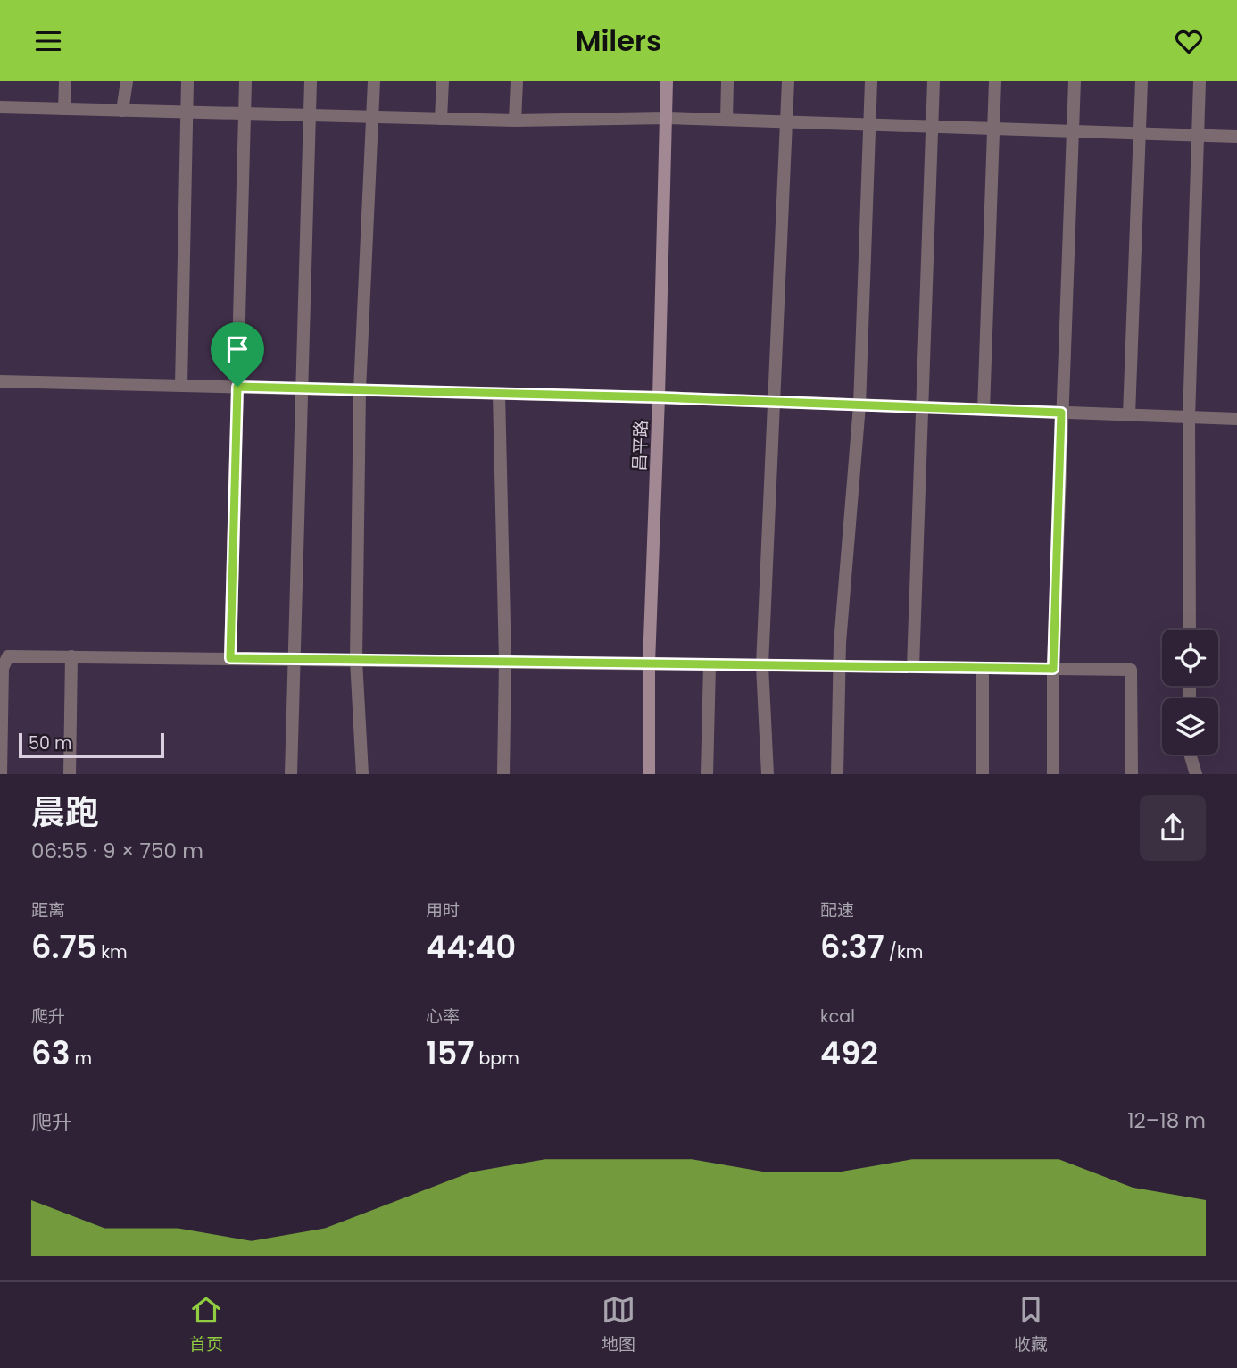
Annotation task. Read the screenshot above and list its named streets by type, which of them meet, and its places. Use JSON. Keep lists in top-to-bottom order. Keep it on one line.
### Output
{"streets":{"main road":["昌平路"]},"scale_bar":"50 m","page":{"header":"Milers","scale":"50 m","heading":["晨跑","06:55 · 9 × 750 m"],"stats":[["距离","6.75 km"],["用时","44:40"],["配速","6:37 /km"],["爬升","63 m"],["心率","157 bpm"],["kcal","492"]],"chart":["爬升","12–18 m"],"tabs":["首页","地图","收藏"]}}
